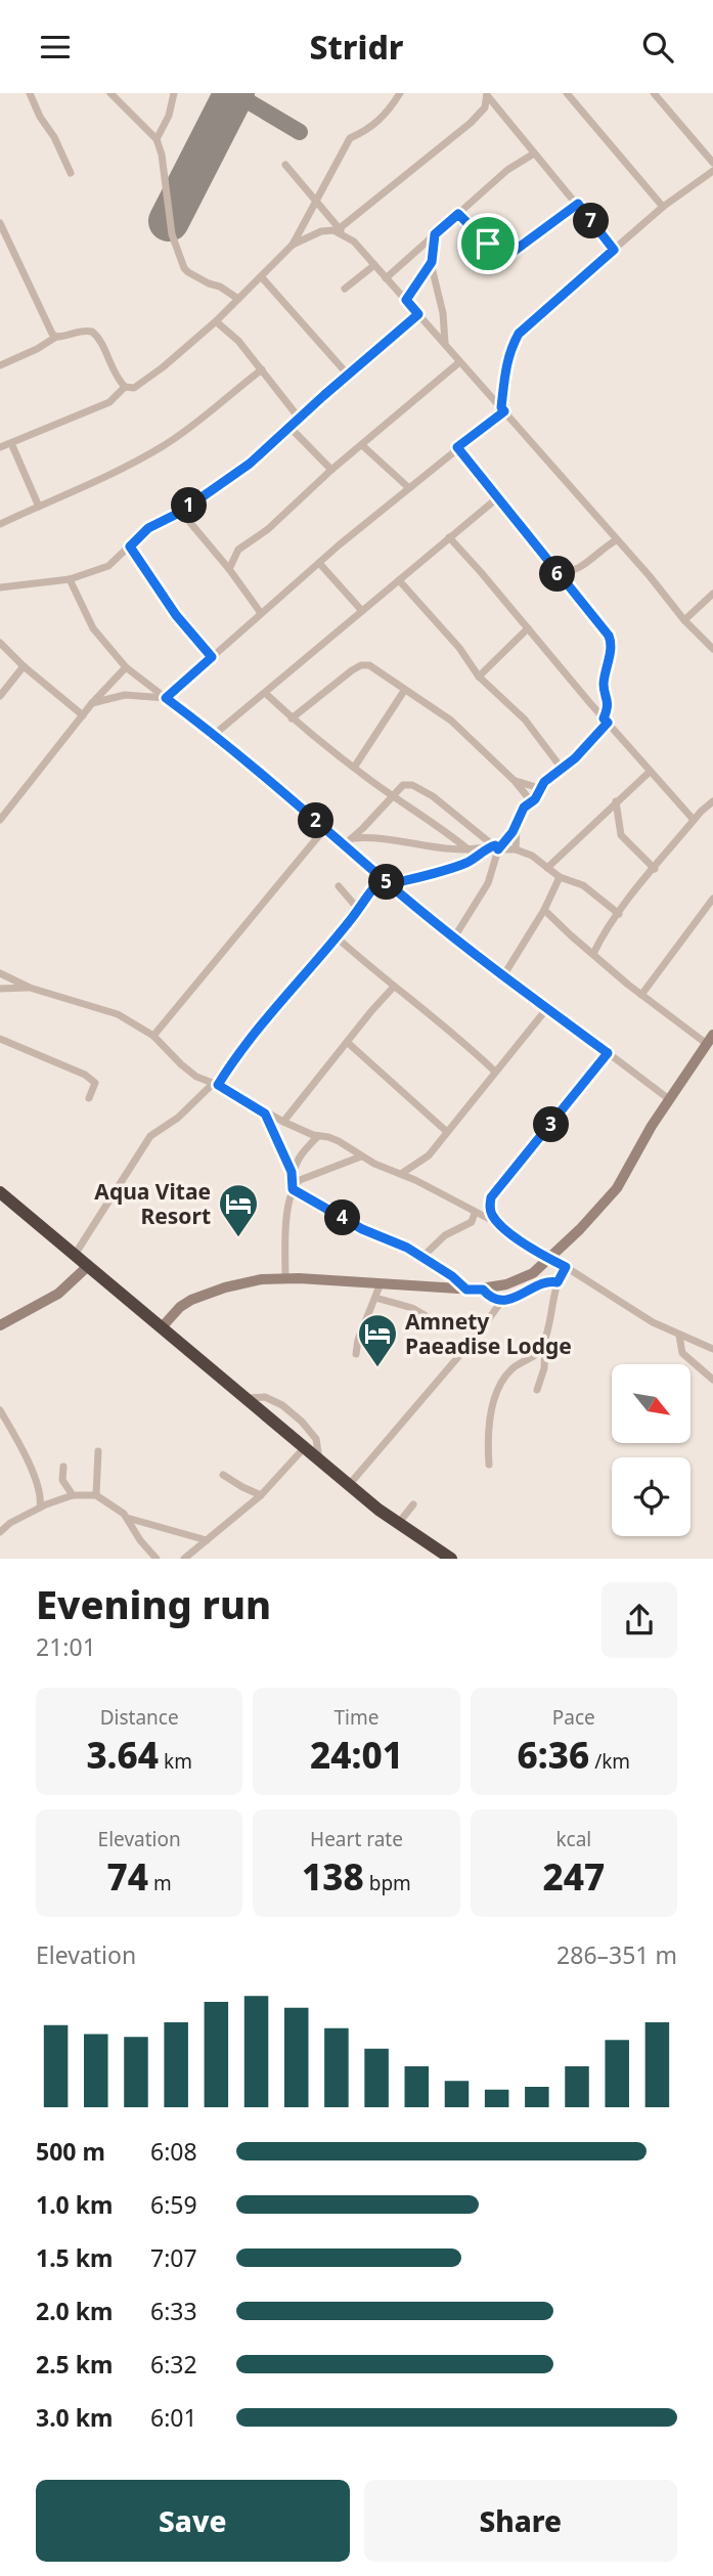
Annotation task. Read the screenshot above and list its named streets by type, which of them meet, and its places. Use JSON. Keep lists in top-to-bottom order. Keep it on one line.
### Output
{"places":{"hotel":["Aqua Vitae Resort","Amnety Paeadise Lodge"]},"north":"bottom right","page":{"header":"Stridr","pins":["7","1","6","2","5","3","4"],"heading":["Evening run","21:01"],"stats":[["Distance","3.64 km"],["Time","24:01"],["Pace","6:36 /km"],["Elevation","74 m"],["Heart rate","138 bpm"],["kcal","247"]],"chart":["Elevation","286–351 m"],"list":[{"name":"500 m","note":"6:08"},{"name":"1.0 km","note":"6:59"},{"name":"1.5 km","note":"7:07"},{"name":"2.0 km","note":"6:33"},{"name":"2.5 km","note":"6:32"},{"name":"3.0 km","note":"6:01"}],"buttons":["Save","Share"]}}
